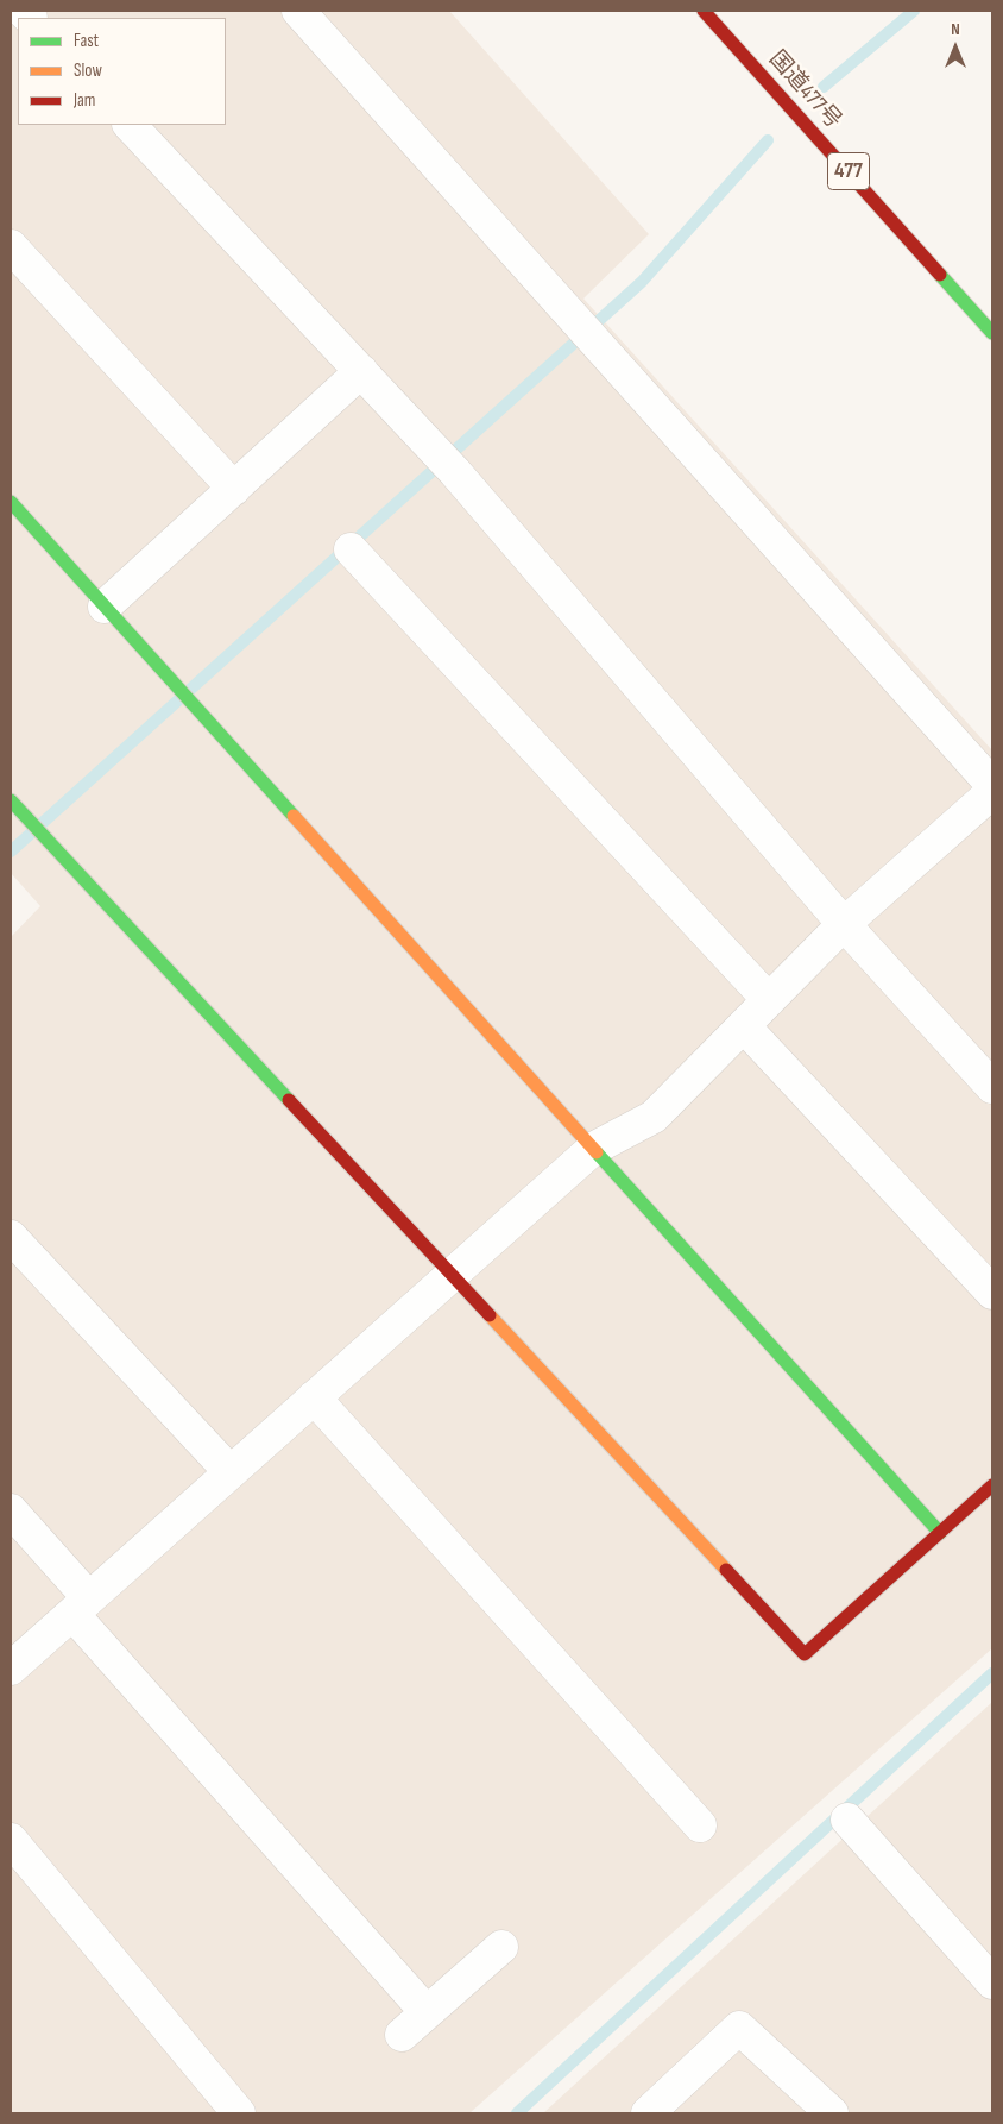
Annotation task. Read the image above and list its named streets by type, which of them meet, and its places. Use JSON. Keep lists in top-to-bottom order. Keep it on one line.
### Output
{"streets":{"main road":["国道477号","477"]},"legend":["Fast","Slow","Jam"],"north":"top"}
